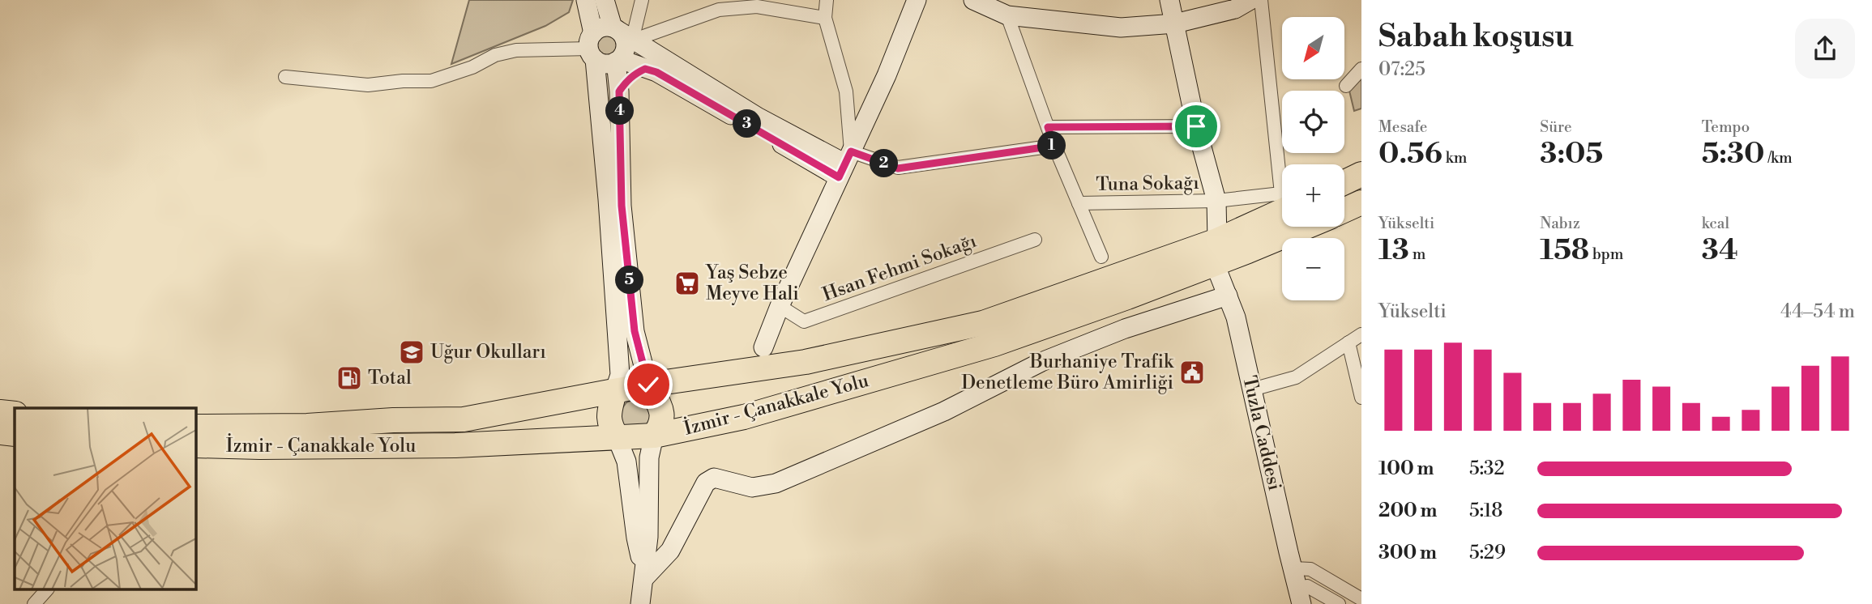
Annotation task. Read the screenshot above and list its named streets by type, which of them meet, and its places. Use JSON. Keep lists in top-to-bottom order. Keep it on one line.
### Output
{"streets":{"highway":["İzmir - Çanakkale Yolu"],"main road":["Tuzla Caddesi"],"street":["Tuna Sokağı","Hsan Fehmi Sokağı"]},"crossings":[["İzmir - Çanakkale Yolu","Tuzla Caddesi"]],"places":{"supermarket":["Yaş Sebze Meyve Hali"],"school or university":["Uğur Okulları"],"public building":["Burhaniye Trafik Denetleme Büro Amirliği"],"fuel station":["Total"]},"north":"bottom left","page":{"heading":["Sabah koşusu","07:25"],"map_buttons":["+","−"],"pins":["4","3","1","2","5"],"stats":[["Mesafe","0.56 km"],["Süre","3:05"],["Tempo","5:30 /km"],["Yükselti","13 m"],["Nabız","158 bpm"],["kcal","34"]],"chart":["Yükselti","44–54 m"],"list":[{"name":"100 m","note":"5:32"},{"name":"200 m","note":"5:18"},{"name":"300 m","note":"5:29"}]}}
